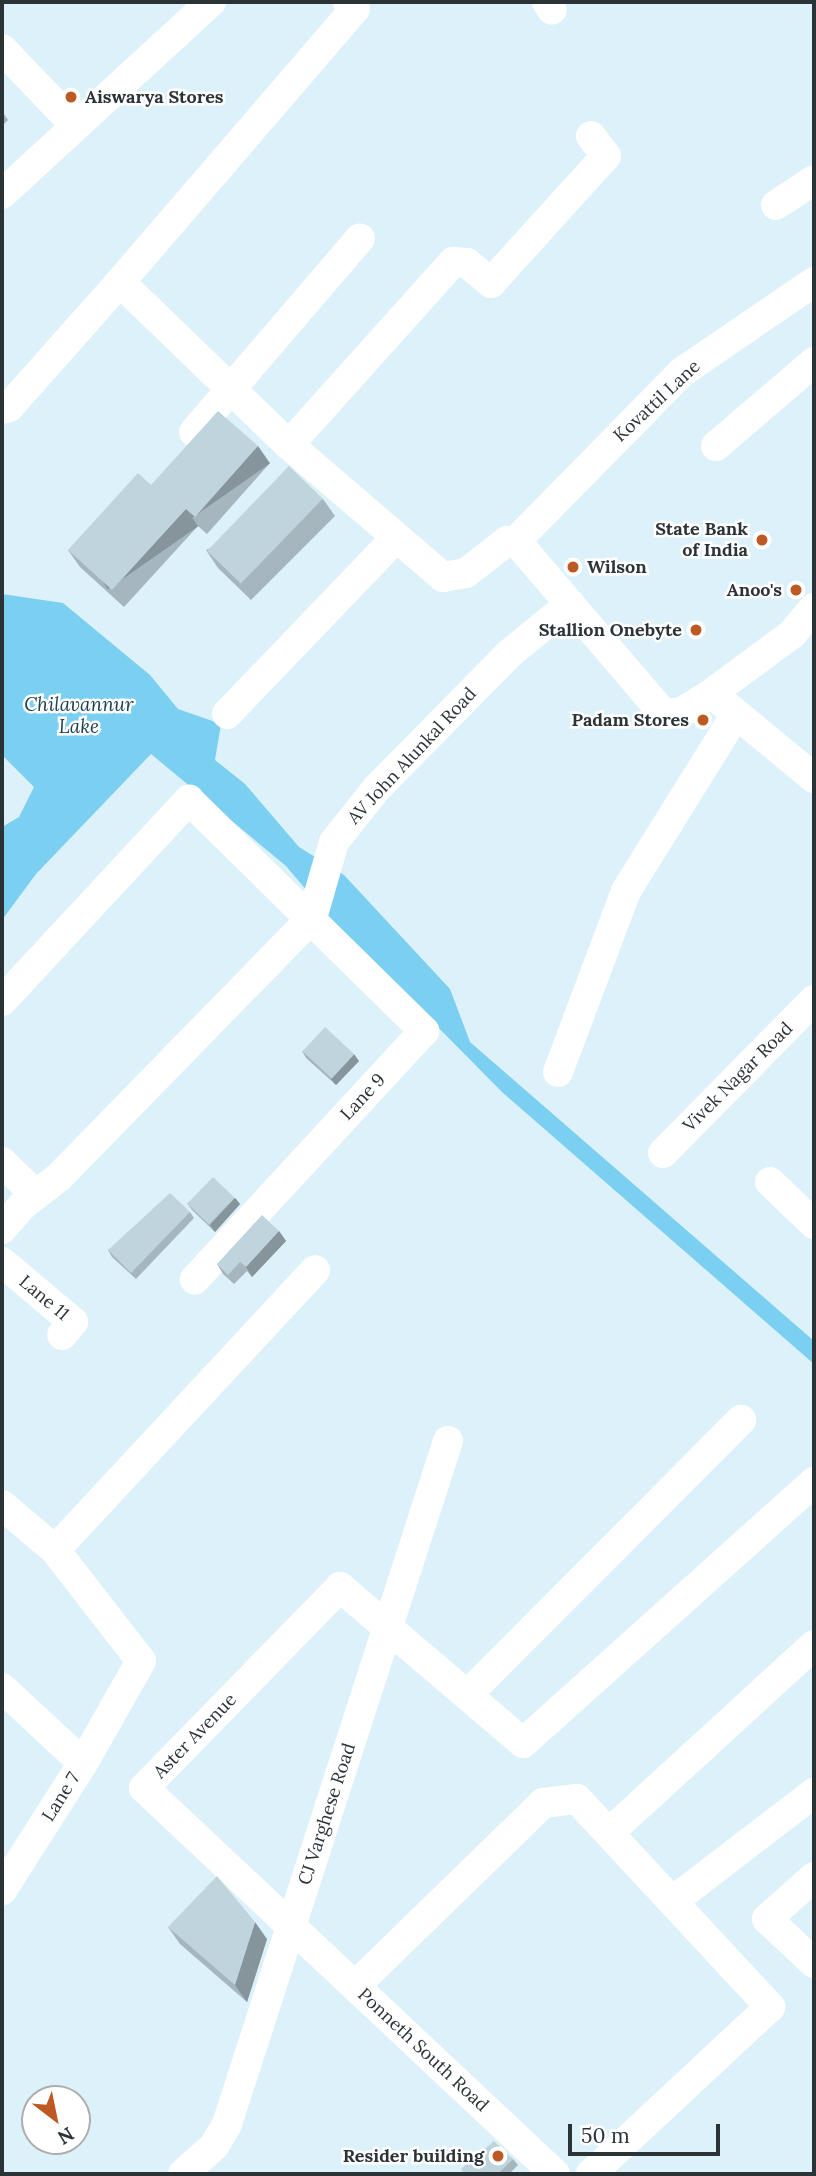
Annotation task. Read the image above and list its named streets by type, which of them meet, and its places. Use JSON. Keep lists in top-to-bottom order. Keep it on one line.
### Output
{"streets":{"street":["Kovattil Lane","AV John Alunkal Road","Vivek Nagar Road","Lane 9","Lane 11","Aster Avenue","Lane 7","CJ Varghese Road","Ponneth South Road"]},"crossings":[["AV John Alunkal Road","Lane 9"],["Aster Avenue","CJ Varghese Road"],["Aster Avenue","Ponneth South Road"],["CJ Varghese Road","Ponneth South Road"]],"water":["Chilavannur Lake"],"places":["Aiswarya Stores","State Bank of India","Wilson","Anoo's","Stallion Onebyte","Padam Stores","Resider building"],"scale_bar":"50 m","north":"bottom right"}
